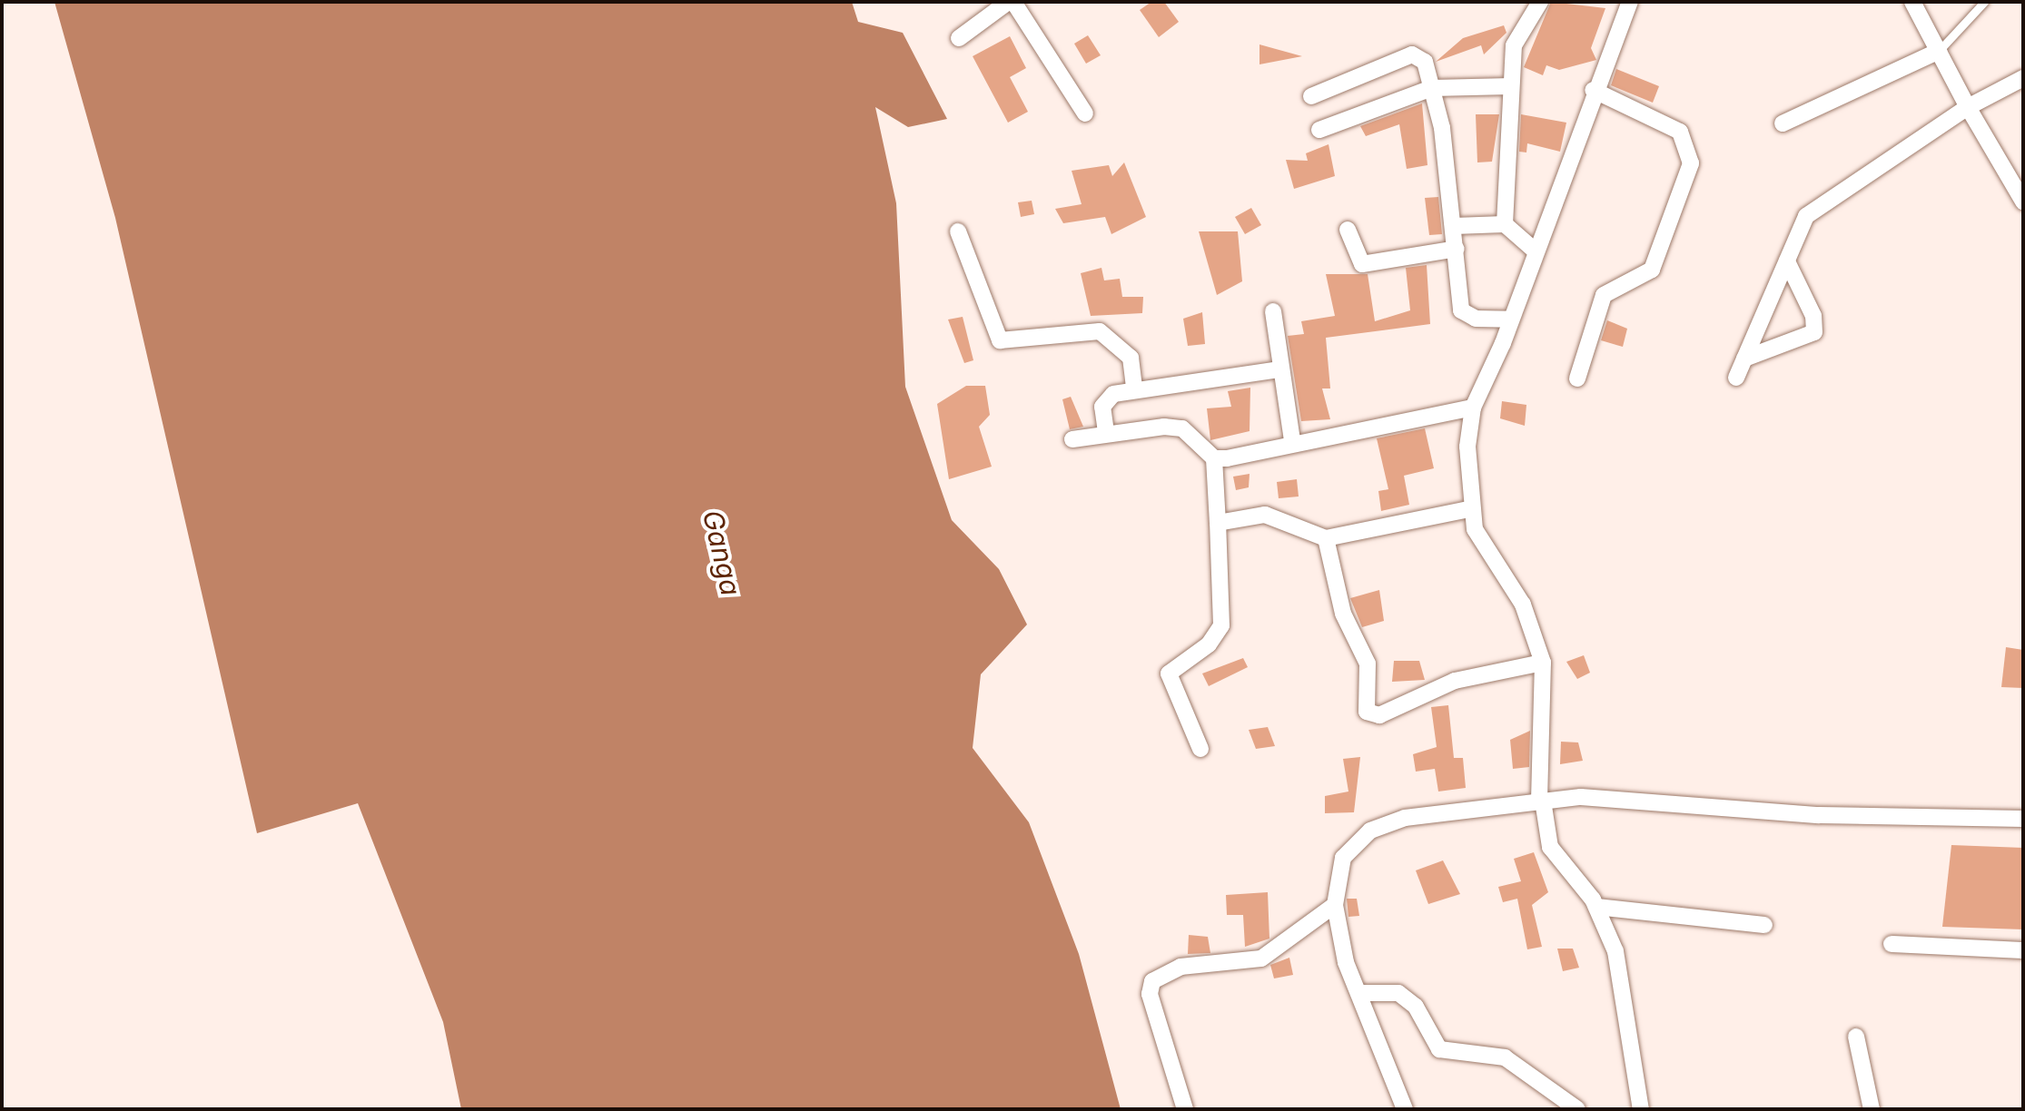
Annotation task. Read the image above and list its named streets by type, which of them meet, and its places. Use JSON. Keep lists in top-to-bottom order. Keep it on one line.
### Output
{"water":["Ganga"]}
